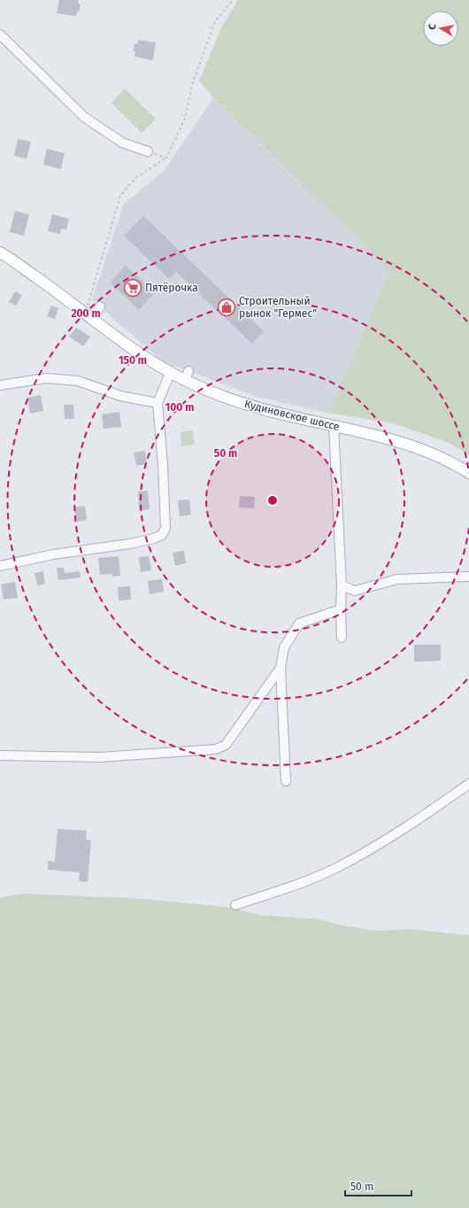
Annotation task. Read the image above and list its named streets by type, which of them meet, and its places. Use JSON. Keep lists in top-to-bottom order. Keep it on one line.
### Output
{"streets":{"main road":["Кудиновское шоссе"]},"places":{"supermarket":["Пятёрочка"],"shop":["Строительный рынок \"Гермес\""]},"scale_bar":"50 m","north":"left","rings":["200 m","150 m","100 m","50 m"]}
